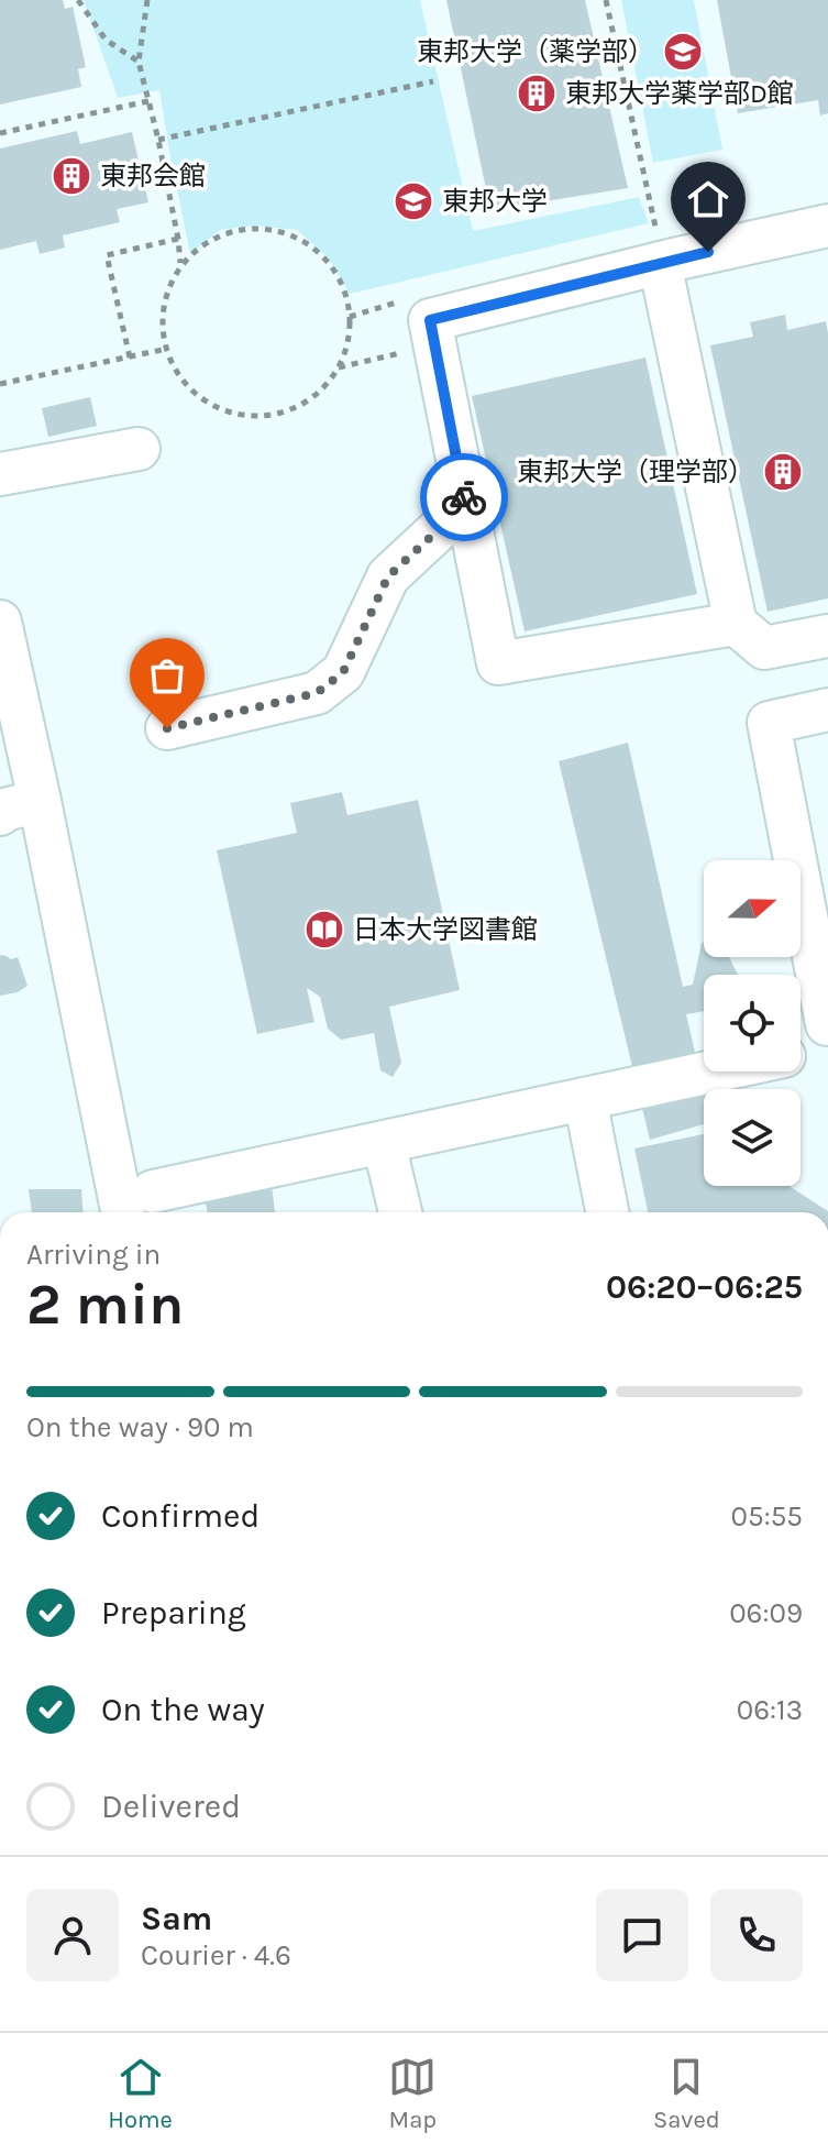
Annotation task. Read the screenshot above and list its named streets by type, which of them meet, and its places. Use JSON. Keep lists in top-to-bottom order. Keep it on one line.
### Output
{"places":{"school or university":["東邦大学（薬学部）","東邦大学"],"building":["東邦大学薬学部D館","東邦会館","東邦大学（理学部）"],"library":["日本大学図書館"]},"north":"right","page":{"heading":["2 min","Arriving in","06:20–06:25"],"panel":["Sam","Courier · 4.6"],"bar":"On the way · 90 m","list":[["Confirmed","05:55"],["Preparing","06:09"],["On the way","06:13"],"Delivered"],"tabs":["Home","Map","Saved"]}}
